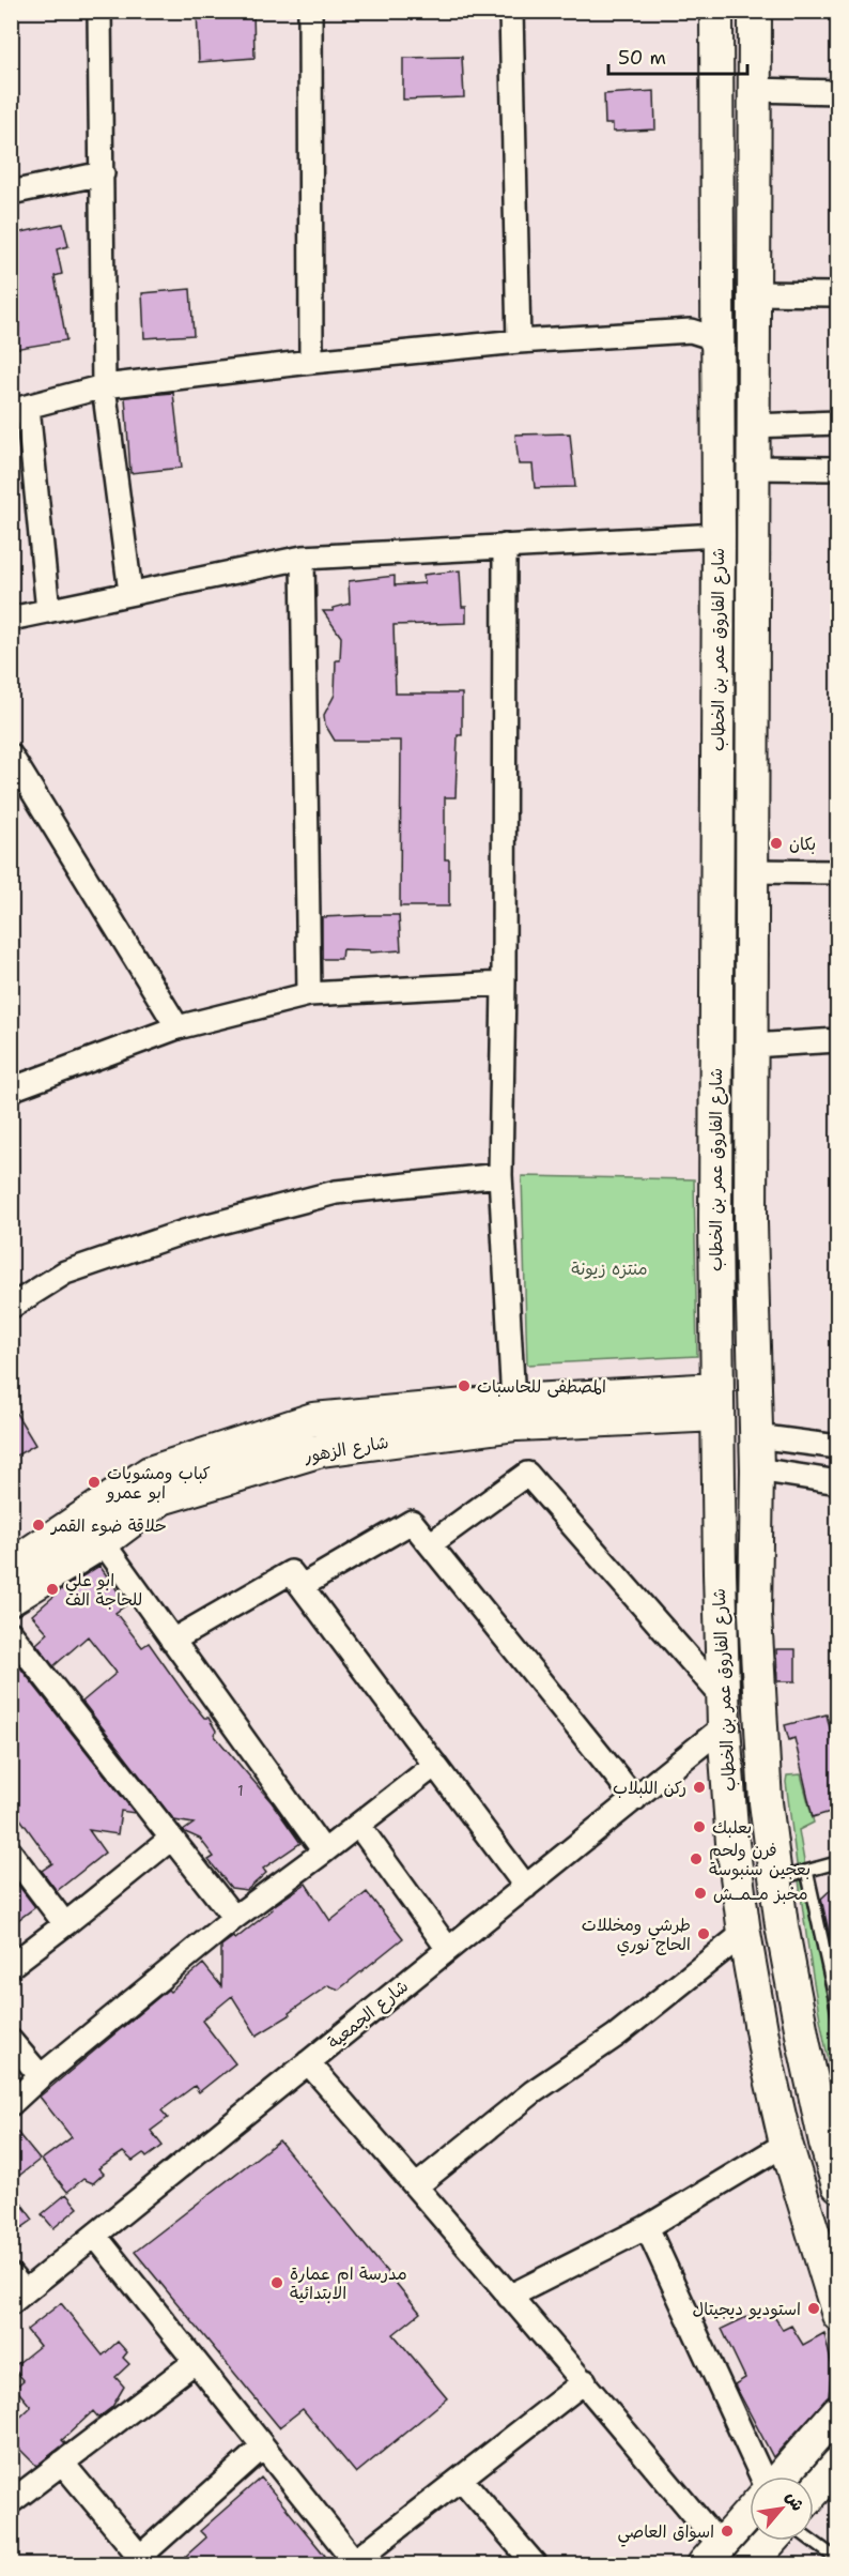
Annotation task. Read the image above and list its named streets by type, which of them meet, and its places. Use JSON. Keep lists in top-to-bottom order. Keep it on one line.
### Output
{"streets":{"main road":["شارع الفاروق عمر بن الخطاب","شارع الزهور"],"street":["شارع الجمعية"]},"crossings":[["شارع الفاروق عمر بن الخطاب","شارع الزهور"],["شارع الفاروق عمر بن الخطاب","شارع الجمعية"]],"parks":["منتزه زيونة"],"places":["بكان","المصطفى للحاسبات","كباب ومشويات ابو عمرو","حلاقة ضوء القمر","ابو علي للحاجة الف","ركن اللبلاب","بعلبك","فرن ولحم بعجين سنبوسة","مخبز مــمــش","طرشي ومخللات الحاج نوري","مدرسة ام عمارة الابتدائية","استوديو ديجيتال","اسواق العاصي"],"house_numbers":["1"],"scale_bar":"50 m","north":"top right"}
